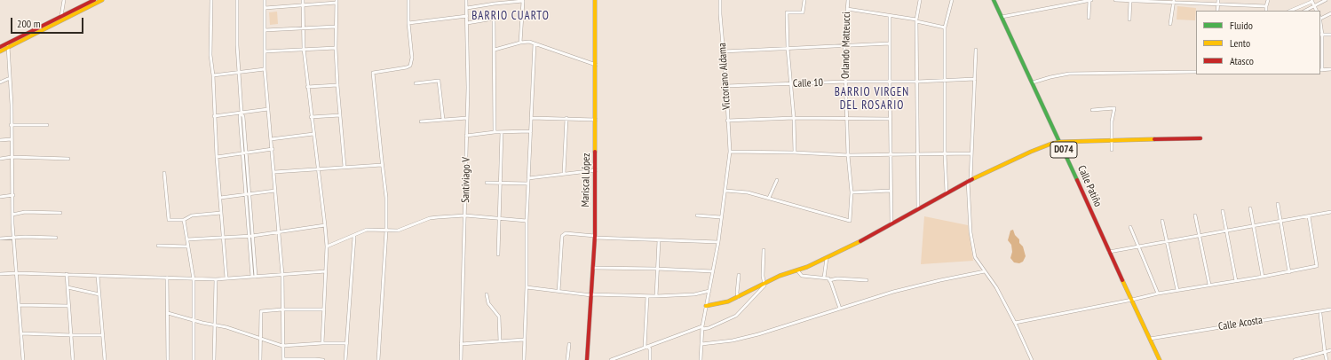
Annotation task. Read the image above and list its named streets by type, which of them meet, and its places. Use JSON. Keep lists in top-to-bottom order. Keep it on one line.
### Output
{"streets":{"main road":["D074","Mariscal López","Calle Patiño"],"street":["Orlando Matteucci","Victoriano Aldama","Calle 10","Santiviago V","Calle Acosta"]},"crossings":[["Orlando Matteucci","Calle 10"],["Victoriano Aldama","Calle 10"],["Calle Patiño","Calle Acosta"]],"districts":["BARRIO CUARTO","BARRIO VIRGEN DEL ROSARIO"],"legend":["Fluido","Lento","Atasco"],"scale_bar":"200 m"}
